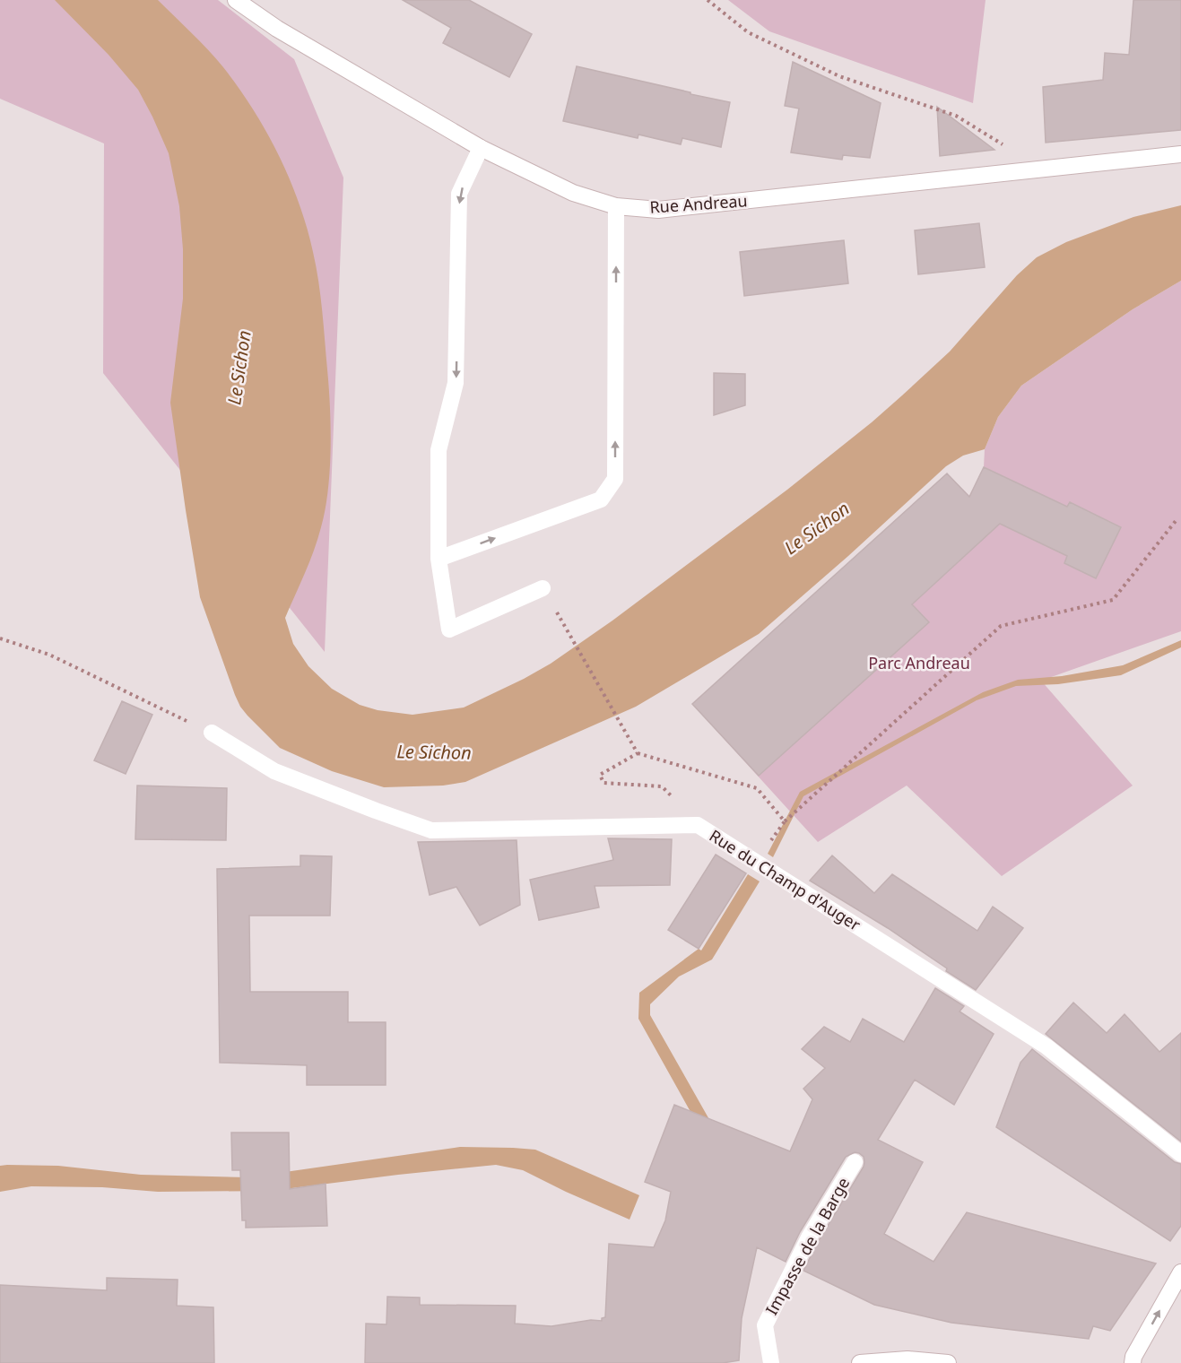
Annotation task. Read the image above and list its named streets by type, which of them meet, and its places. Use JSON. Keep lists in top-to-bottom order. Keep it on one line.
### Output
{"streets":{"street":["Rue Andreau","Rue du Champ d'Auger","Impasse de la Barge"]},"water":["Le Sichon"],"parks":["Parc Andreau"]}
